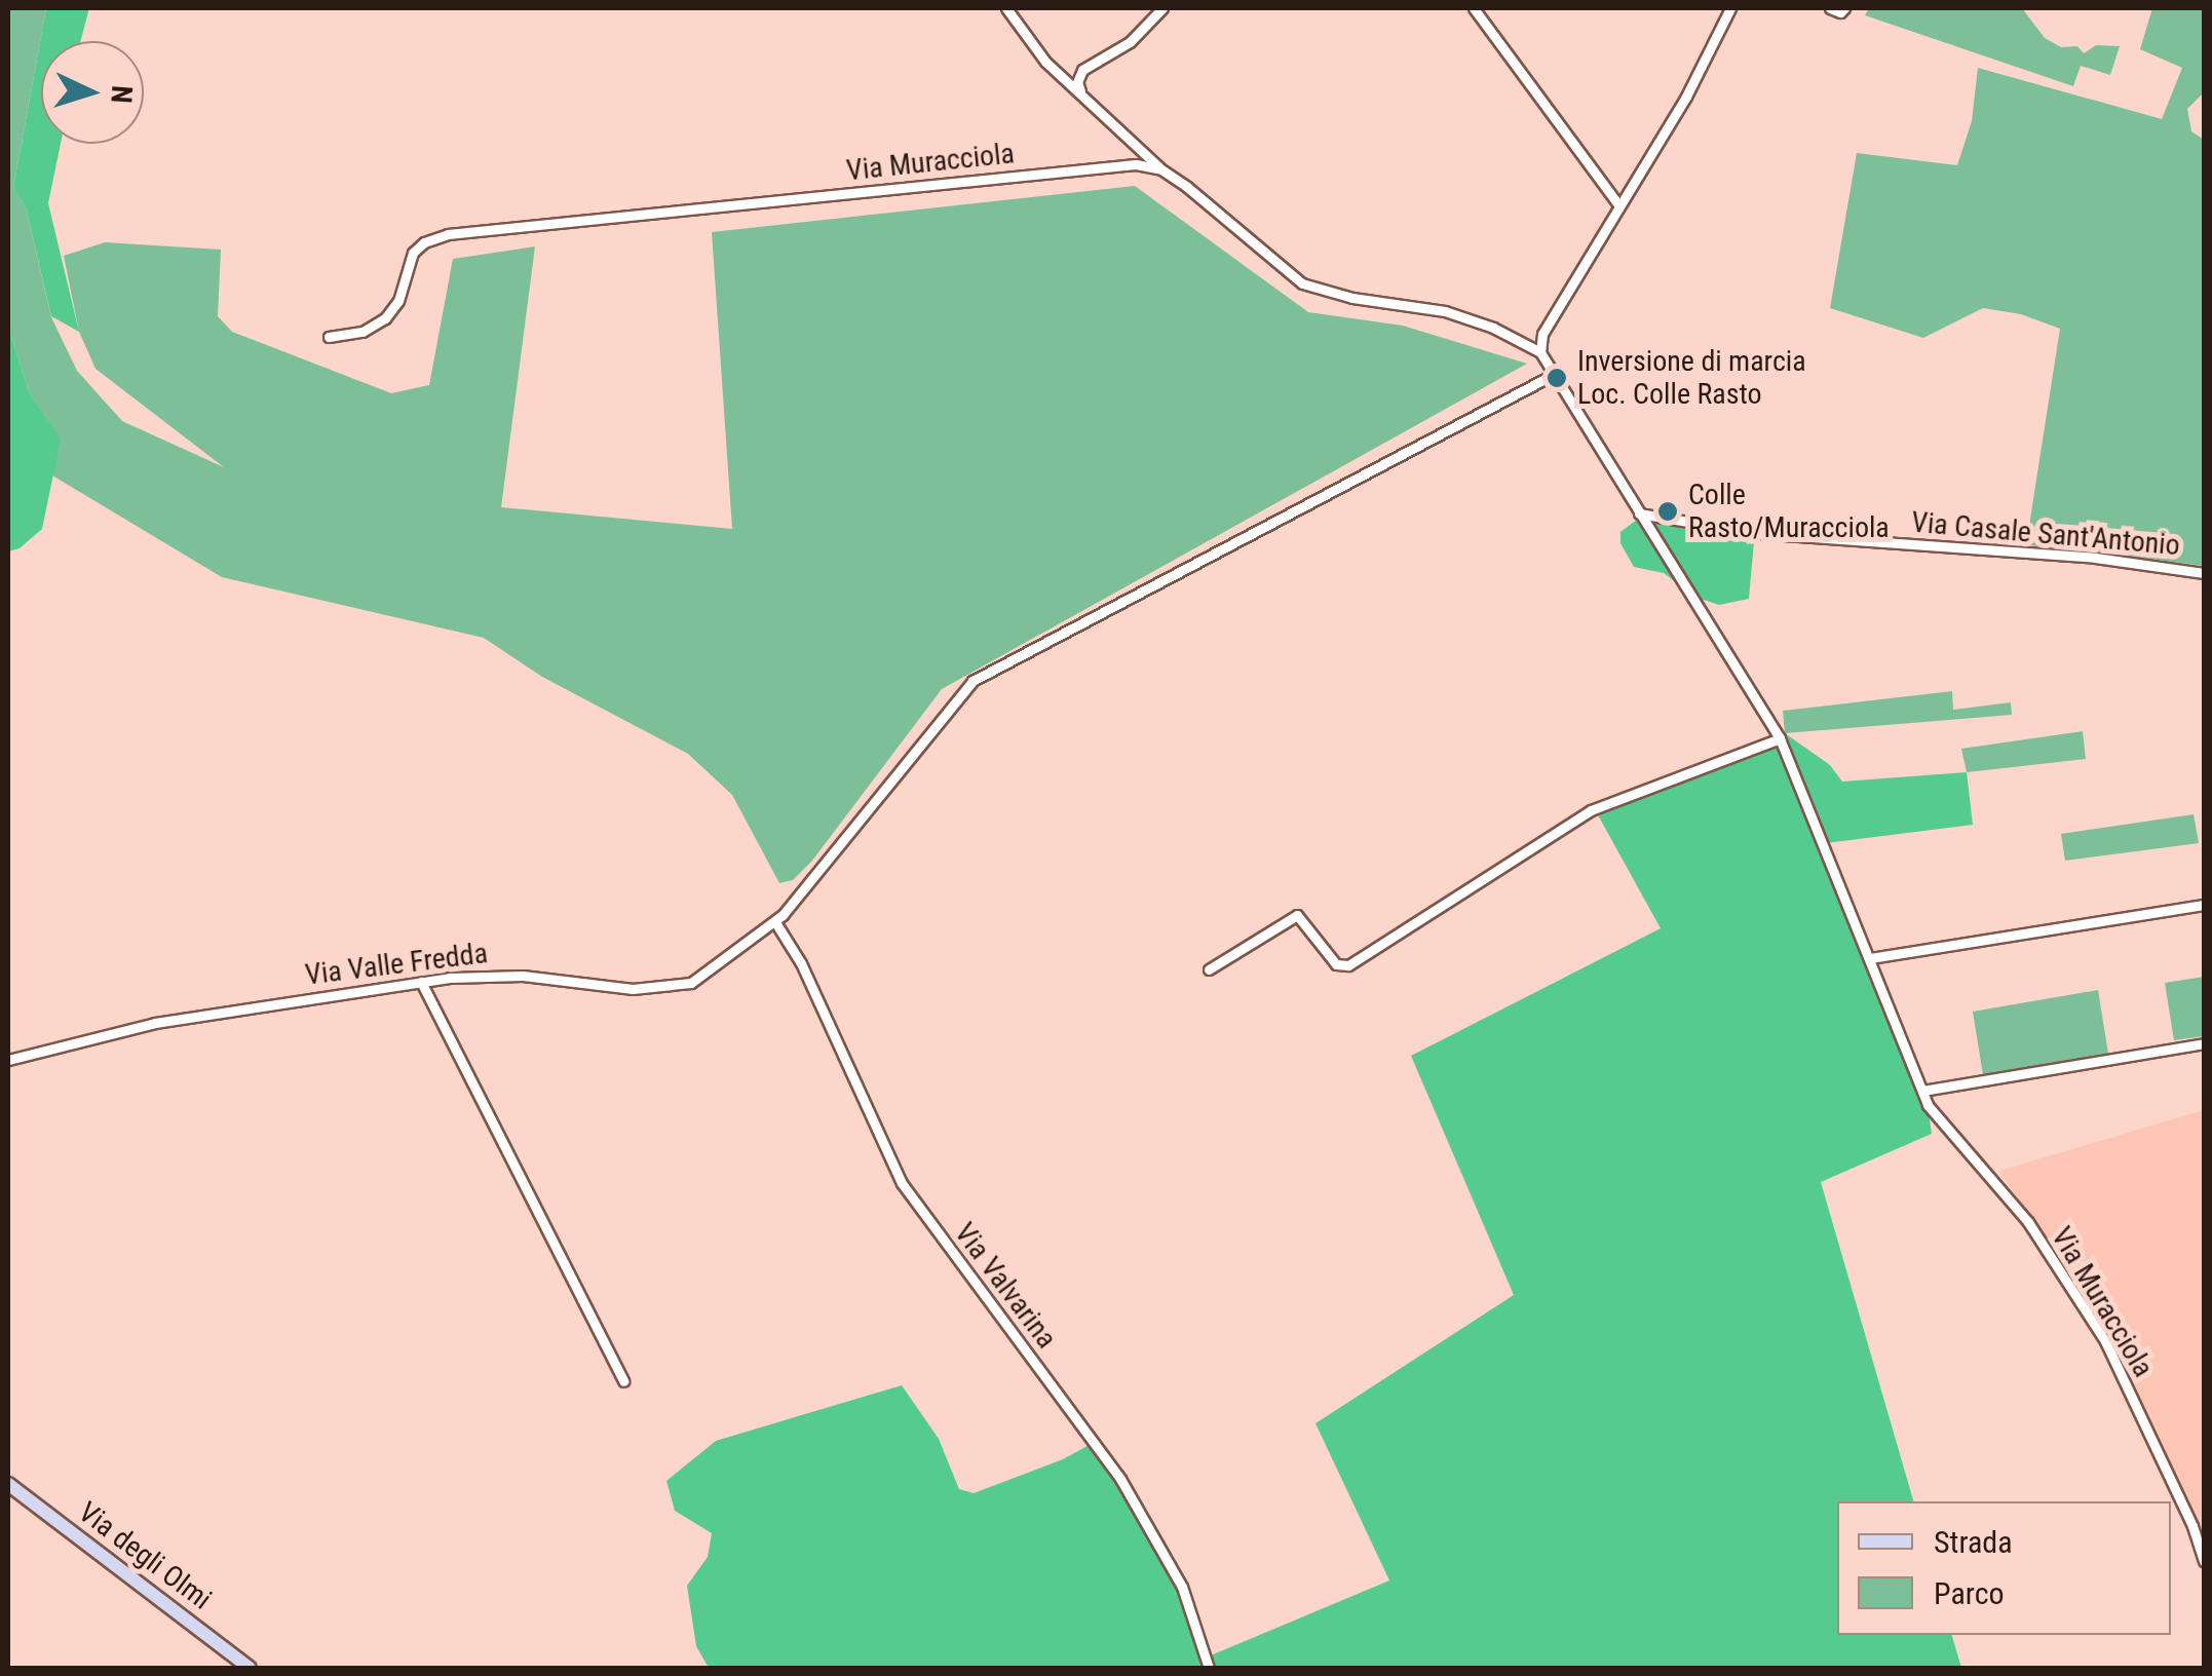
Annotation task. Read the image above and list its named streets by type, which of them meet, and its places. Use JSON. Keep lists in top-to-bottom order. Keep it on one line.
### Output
{"streets":{"street":["Via Muracciola","Via Casale Sant'Antonio","Via Valle Fredda","Via Valvarina","Via degli Olmi"]},"crossings":[["Via Muracciola","Via Casale Sant'Antonio"],["Via Muracciola","Via Valle Fredda"],["Via Valle Fredda","Via Valvarina"]],"places":["Inversione di marcia Loc. Colle Rasto","Colle Rasto/Muracciola"],"legend":["Strada","Parco"],"north":"right"}
